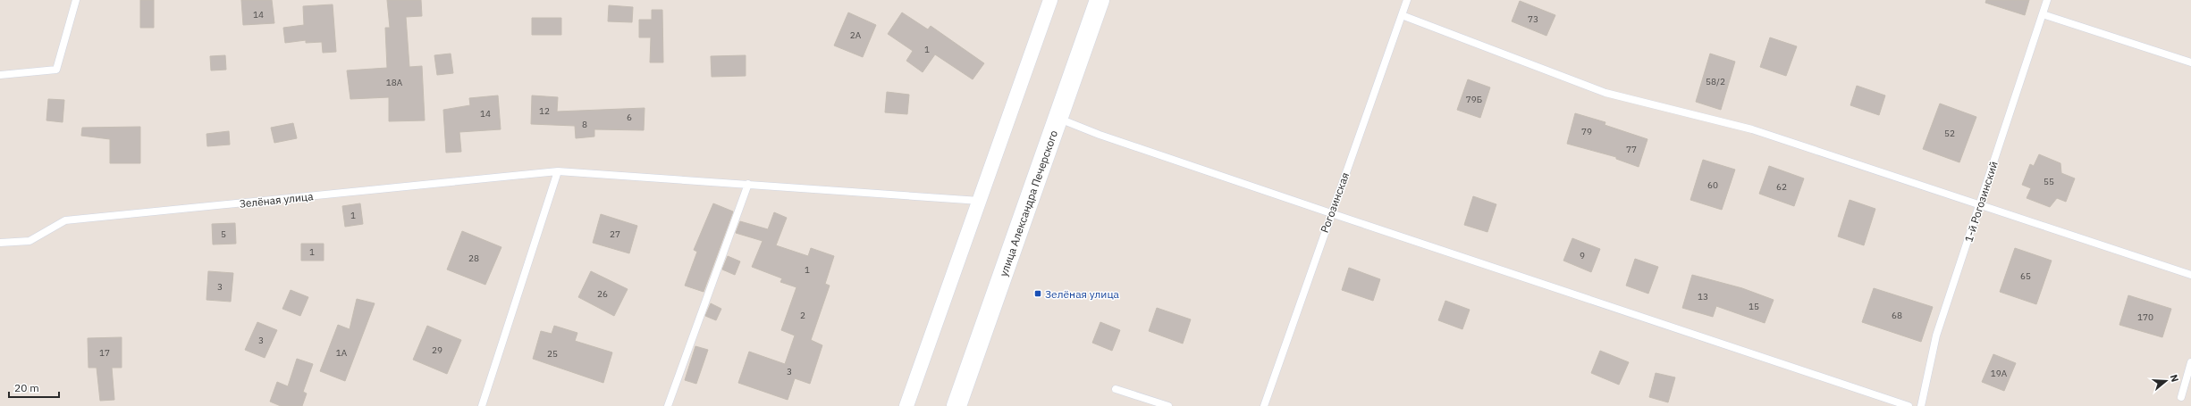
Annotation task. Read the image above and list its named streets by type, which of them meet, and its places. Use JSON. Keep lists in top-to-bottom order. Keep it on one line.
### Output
{"streets":{"main road":["улица Александра Печерского"],"lane":["Зелёная улица","1-й Рогозинский","Рогозинская"]},"places":{"transit":["Зелёная улица"]},"house_numbers":["14","73","2А","1","58/2","18А","79Б","12","14","6","8","79","52","77","55","60","62","1","5","27","1","9","28","1","65","3","26","13","15","2","68","170","3","29","17","1А","25","3","19А"],"scale_bar":"20 m","north":"right"}
